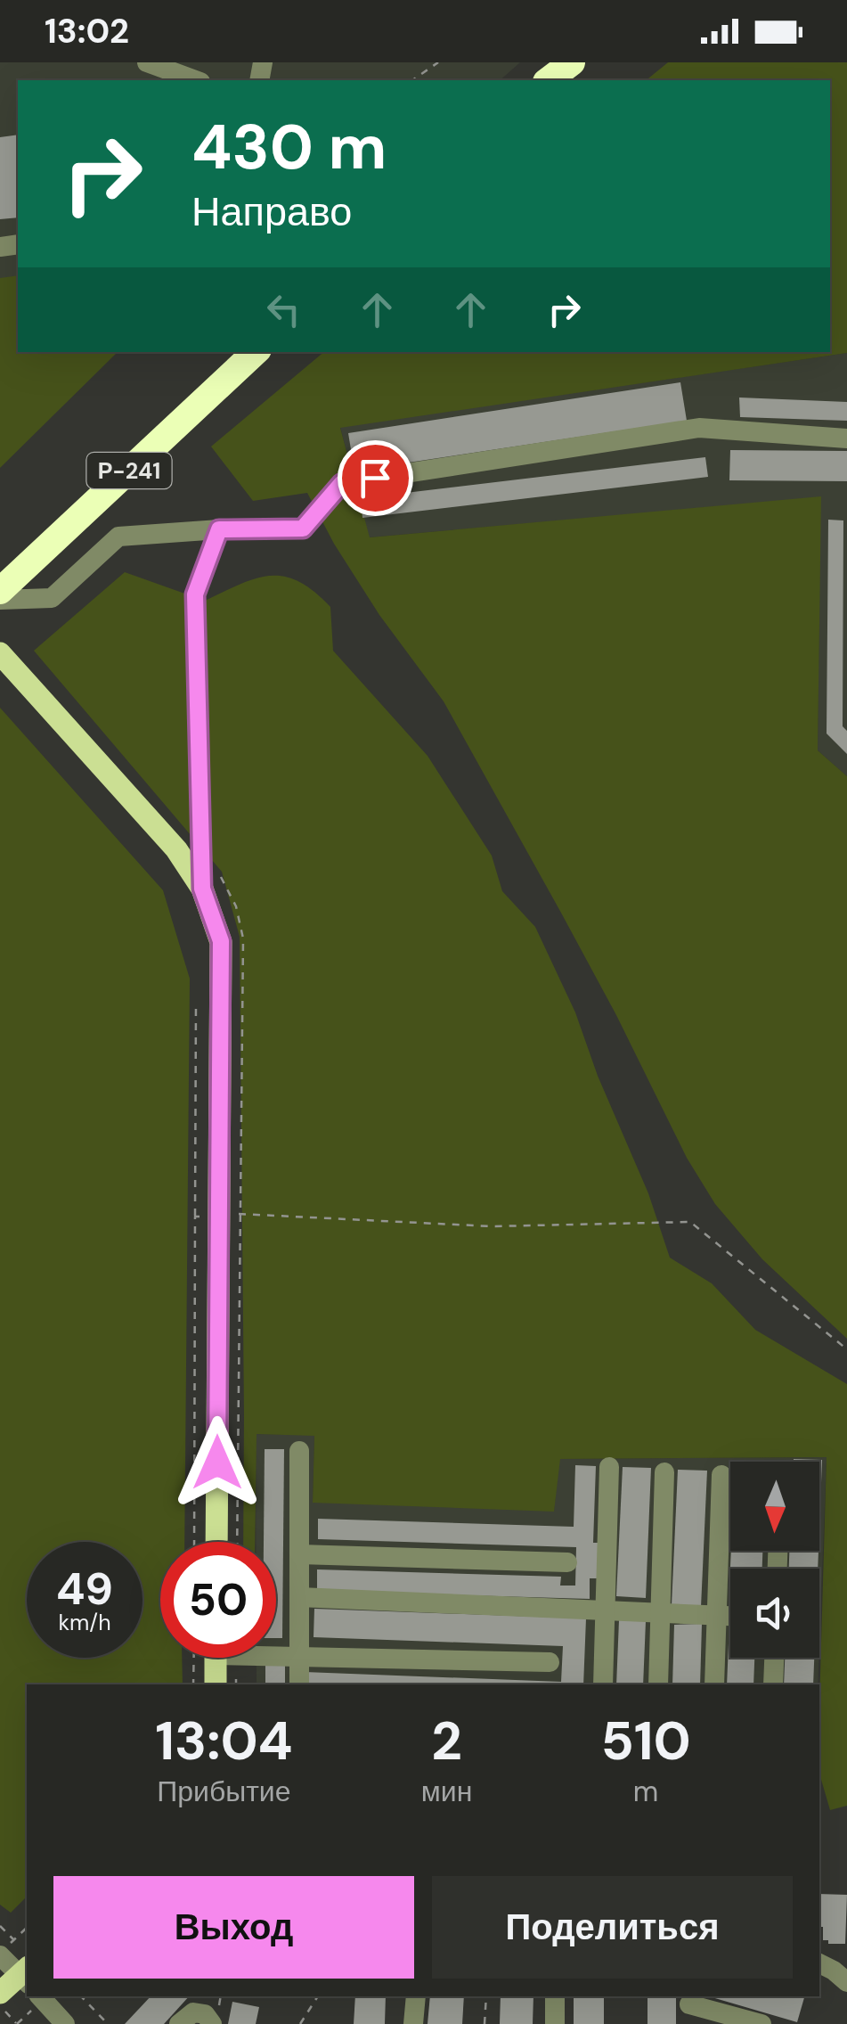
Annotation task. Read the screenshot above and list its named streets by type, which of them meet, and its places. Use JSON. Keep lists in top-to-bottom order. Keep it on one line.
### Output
{"streets":{"highway":["Р-241"]},"north":"bottom","page":{"status":"13:02","turn":["430 m","Направо"],"speed":"49 km/h","limit":"50","eta":["13:04","Прибытие","2","мин","510","m"],"buttons":["Выход","Поделиться"]}}
